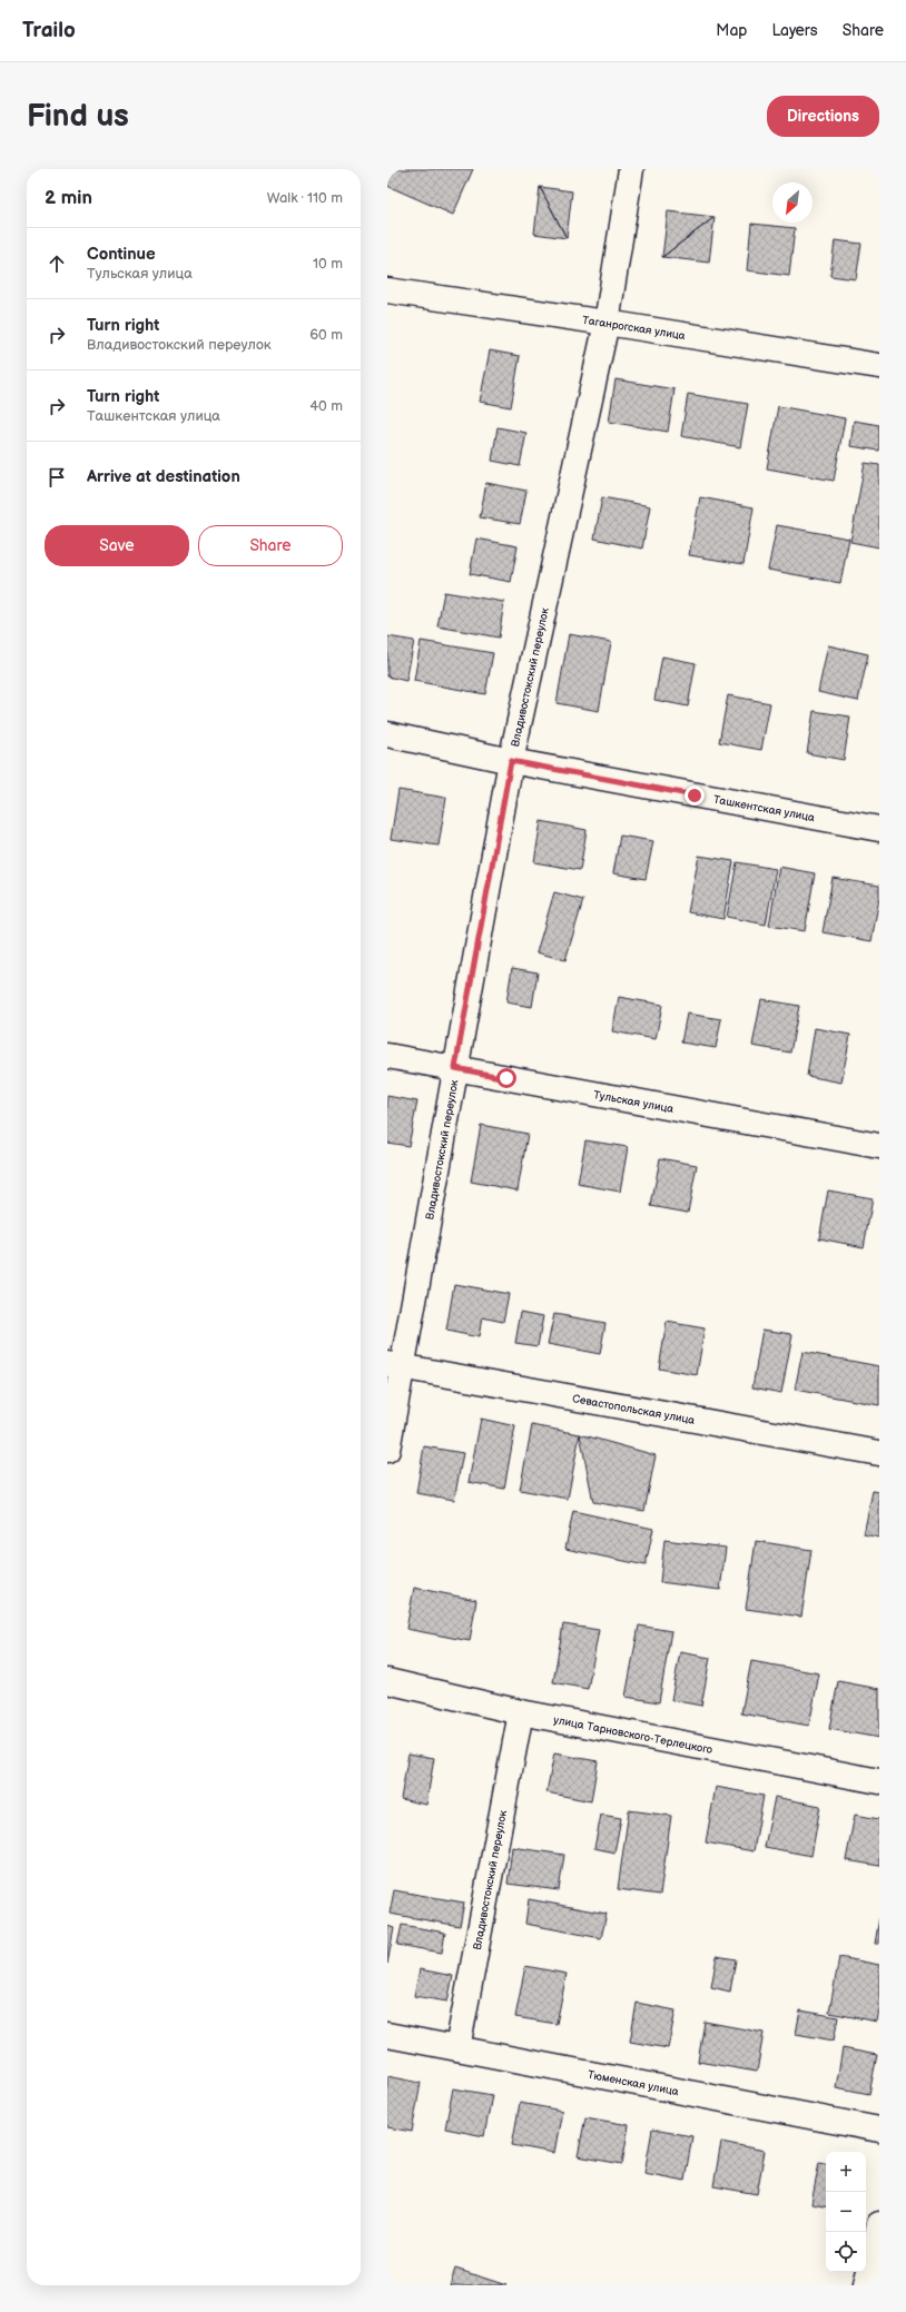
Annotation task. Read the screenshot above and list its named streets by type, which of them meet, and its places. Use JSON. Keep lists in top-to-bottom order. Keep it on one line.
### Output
{"streets":{"street":["Таганрогская улица","Владивостокский переулок","Ташкентская улица","Тульская улица","Севастопольская улица","улица Тарновского-Терлецкого","Тюменская улица"]},"crossings":[["Таганрогская улица","Владивостокский переулок"],["Владивостокский переулок","Ташкентская улица"],["Владивостокский переулок","Тульская улица"],["Владивостокский переулок","Севастопольская улица"],["Владивостокский переулок","улица Тарновского-Терлецкого"],["Владивостокский переулок","Тюменская улица"]],"north":"bottom left","page":{"header":"Trailo","nav":["Map","Layers","Share"],"buttons":["Directions",["Save","Share"]],"title":"Find us","heading":["2 min","Walk · 110 m"],"list":[["Continue","Тульская улица","10 m"],["Turn right","Владивостокский переулок","60 m"],["Turn right","Ташкентская улица","40 m"],"Arrive at destination"],"map_buttons":["+","−"]}}
